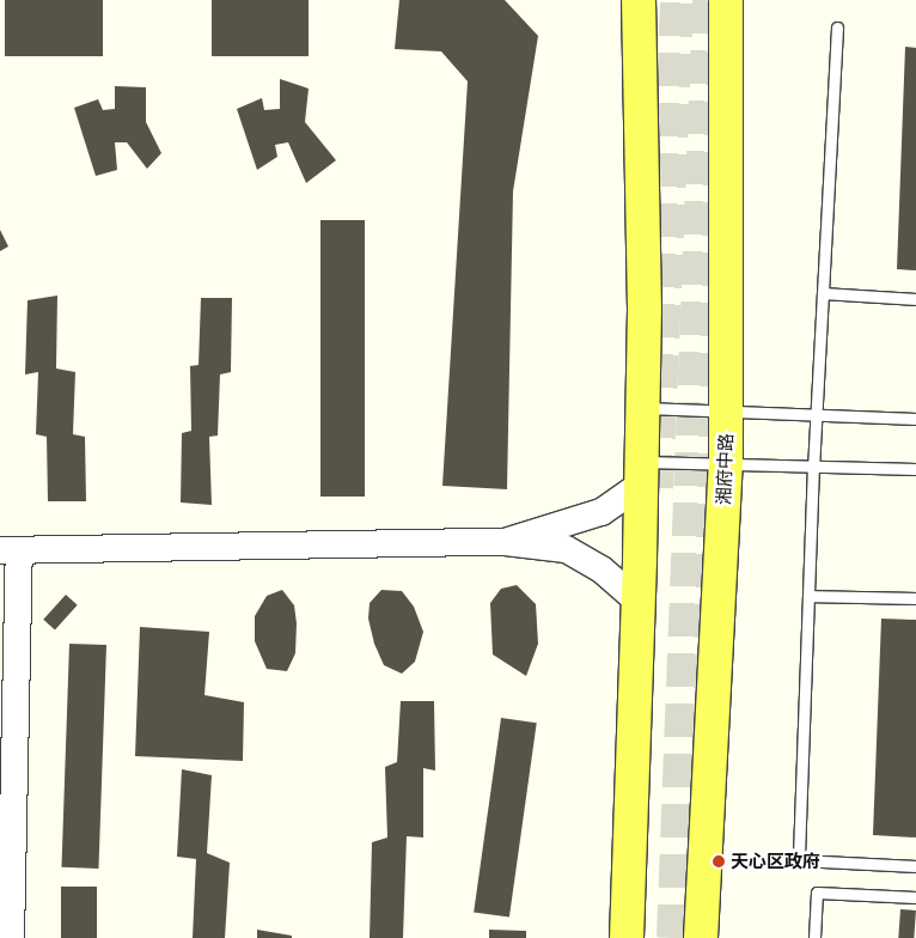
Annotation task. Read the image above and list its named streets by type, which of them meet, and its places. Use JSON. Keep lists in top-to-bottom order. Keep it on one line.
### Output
{"streets":{"main road":["湘府中路"]},"places":["天心区政府"]}
